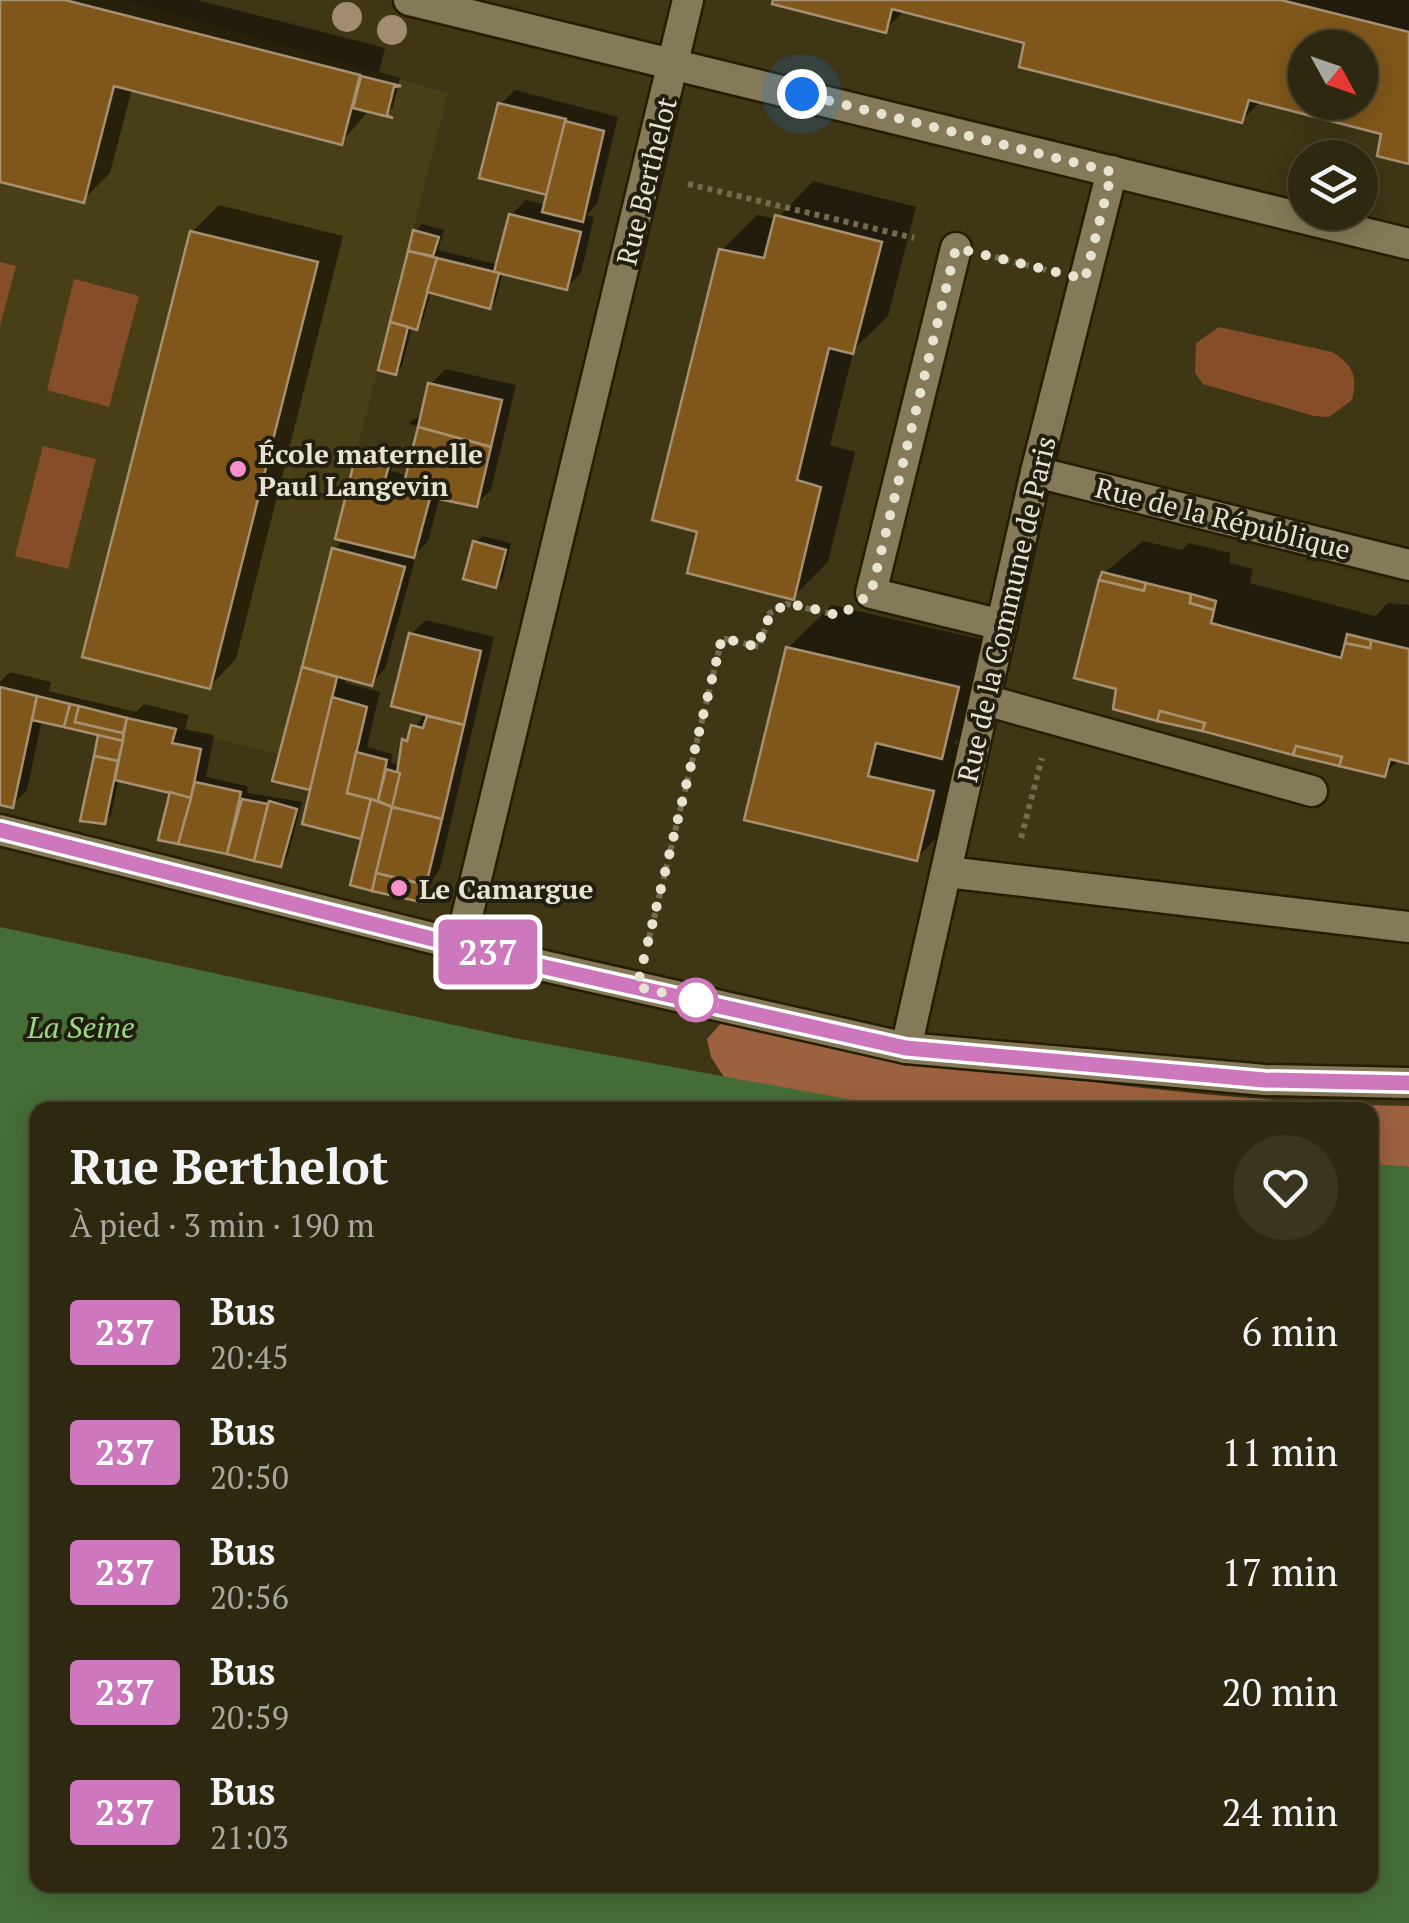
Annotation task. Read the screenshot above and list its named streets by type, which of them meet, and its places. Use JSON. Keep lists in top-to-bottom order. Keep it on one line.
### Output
{"streets":{"street":["Rue Berthelot","Rue de la République","Rue de la Commune de Paris"]},"crossings":[["Rue de la République","Rue de la Commune de Paris"]],"water":["La Seine"],"places":["École maternelle Paul Langevin","Le Camargue"],"lines":["bus line 237"],"north":"bottom right","page":{"on_map":"237","heading":["Rue Berthelot","À pied · 3 min · 190 m"],"list":[{"mark":"237","name":"Bus","note":"20:45","value":"6 min"},{"mark":"237","name":"Bus","note":"20:50","value":"11 min"},{"mark":"237","name":"Bus","note":"20:56","value":"17 min"},{"mark":"237","name":"Bus","note":"20:59","value":"20 min"},{"mark":"237","name":"Bus","note":"21:03","value":"24 min"}]}}
